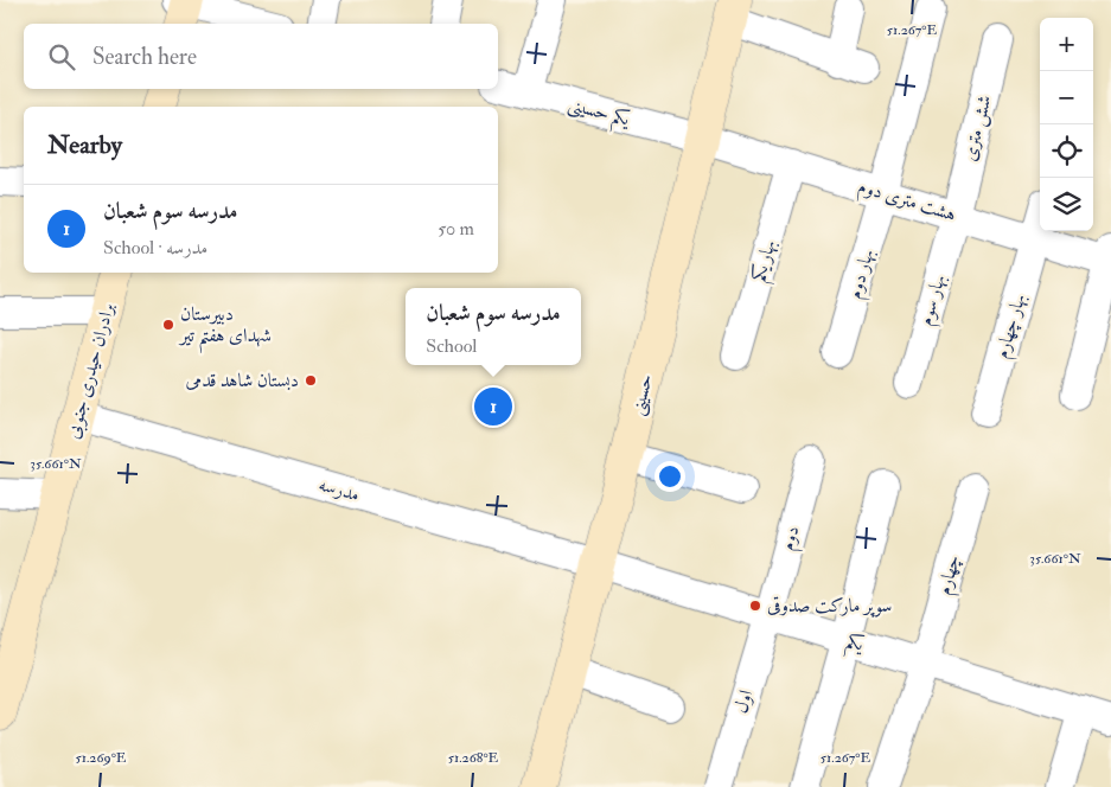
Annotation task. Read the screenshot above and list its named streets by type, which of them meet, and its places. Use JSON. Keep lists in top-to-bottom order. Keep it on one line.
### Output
{"streets":{"street":["یکم حسینی","شش متری","هشت متری دوم","بهار یکم","بهار دوم","بهار سوم","بهار چهارم","برادران حیدری جنوبی","حسینی","مدرسه","دوم","چهارم","یکم","اول"]},"crossings":[["یکم حسینی","هشت متری دوم"],["یکم حسینی","حسینی"],["شش متری","هشت متری دوم"],["شش متری","بهار سوم"],["هشت متری دوم","بهار یکم"],["هشت متری دوم","بهار دوم"],["هشت متری دوم","بهار سوم"],["هشت متری دوم","بهار چهارم"],["هشت متری دوم","حسینی"],["برادران حیدری جنوبی","مدرسه"],["حسینی","مدرسه"],["حسینی","یکم"],["مدرسه","یکم"],["دوم","یکم"],["دوم","اول"],["چهارم","یکم"],["یکم","اول"]],"places":["دبیرستان شهدای هفتم تیر","دبستان شاهد قدمی","سوپر مارکت صدوقی"],"page":{"map_buttons":["+","−"],"search":"Search here","heading":"Nearby","list":[{"mark":"1","name":"مدرسه سوم شعبان","note":"School · مدرسه","value":"50 m"}],"popup":["مدرسه سوم شعبان","School"],"pins":"1"},"coordinates":["51.267°E","35.661°N","51.269°E","51.268°E"]}
